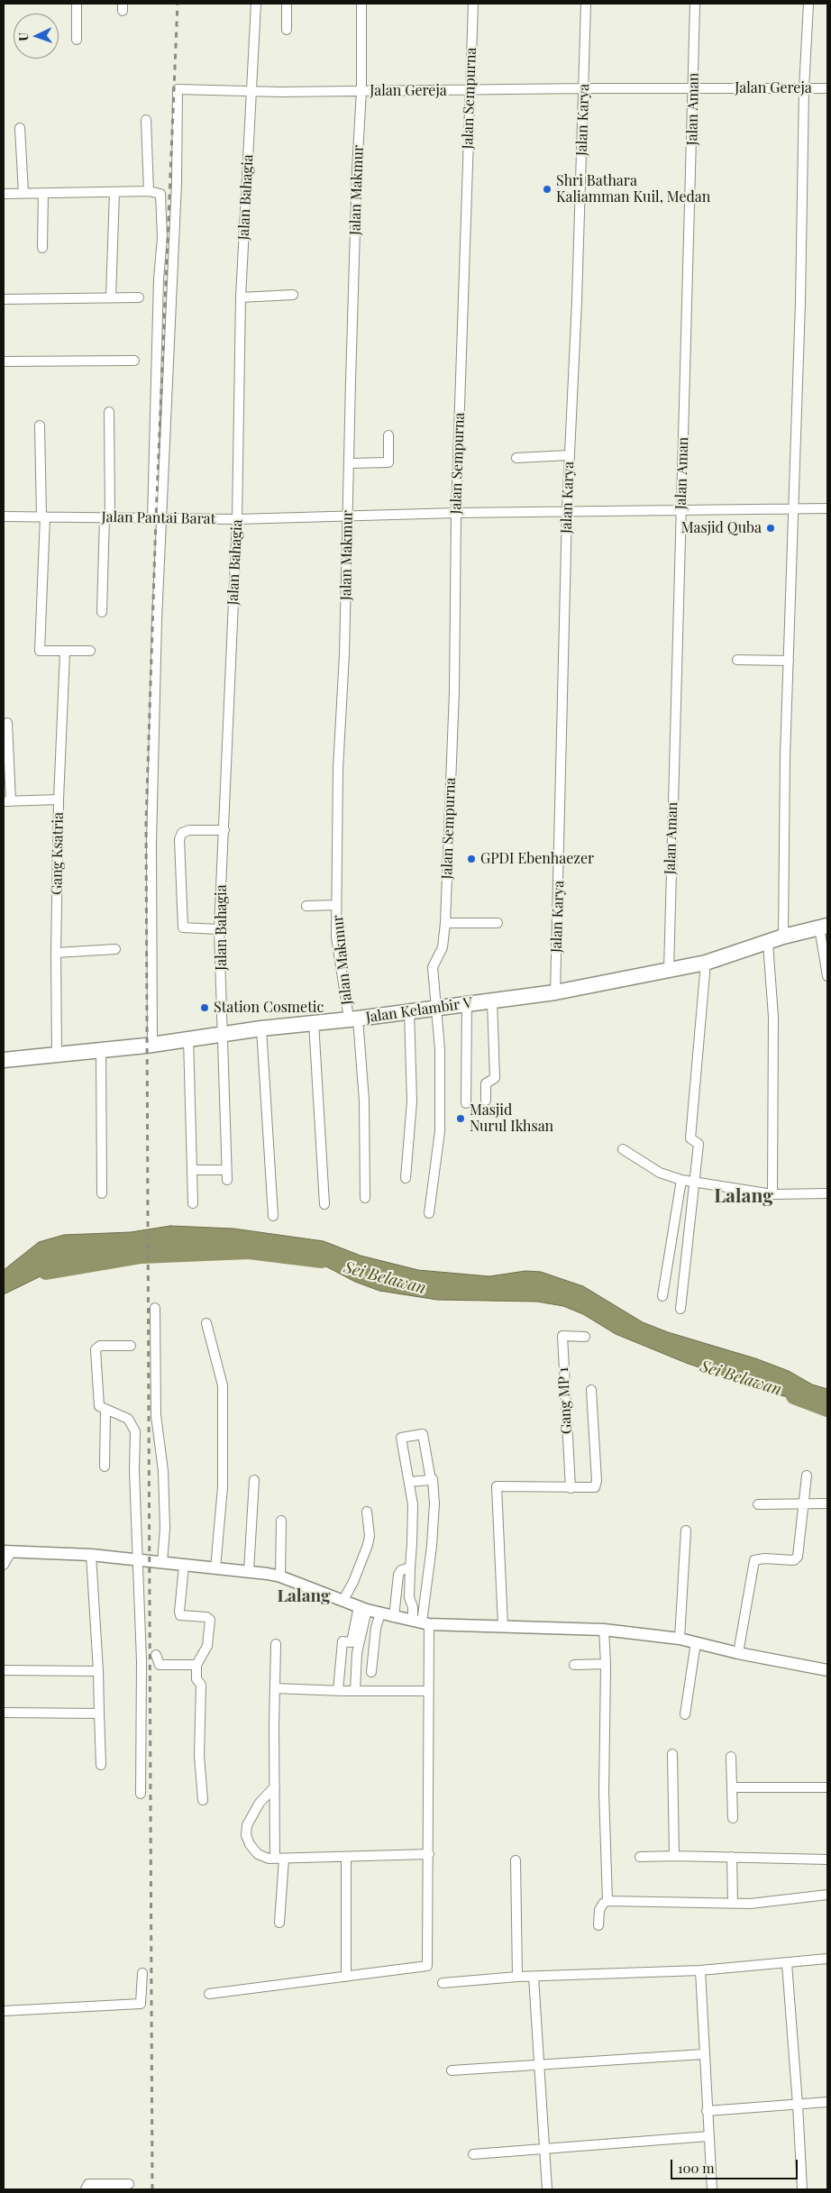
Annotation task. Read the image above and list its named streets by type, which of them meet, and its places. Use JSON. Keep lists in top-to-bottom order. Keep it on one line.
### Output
{"streets":{"main road":["Jalan Kelambir V"],"street":["Jalan Gereja","Jalan Sempurna","Jalan Aman","Jalan Karya","Jalan Makmur","Jalan Bahagia","Jalan Pantai Barat","Gang Ksatria","Gang MP 1"]},"crossings":[["Jalan Gereja","Jalan Sempurna"],["Jalan Gereja","Jalan Aman"],["Jalan Gereja","Jalan Karya"],["Jalan Gereja","Jalan Makmur"],["Jalan Gereja","Jalan Bahagia"],["Jalan Gereja","Jalan Pantai Barat"],["Jalan Sempurna","Jalan Pantai Barat"],["Jalan Sempurna","Jalan Kelambir V"],["Jalan Aman","Jalan Pantai Barat"],["Jalan Aman","Jalan Kelambir V"],["Jalan Karya","Jalan Pantai Barat"],["Jalan Karya","Jalan Kelambir V"],["Jalan Makmur","Jalan Pantai Barat"],["Jalan Makmur","Jalan Kelambir V"],["Jalan Bahagia","Jalan Pantai Barat"],["Jalan Bahagia","Jalan Kelambir V"],["Gang Ksatria","Jalan Kelambir V"]],"districts":["Lalang","Lalang"],"water":["Sei Belawan"],"places":["Shri Bathara Kaliamman Kuil, Medan","Masjid Quba","GPDI Ebenhaezer","Station Cosmetic","Masjid Nurul Ikhsan"],"scale_bar":"100 m","north":"left"}
